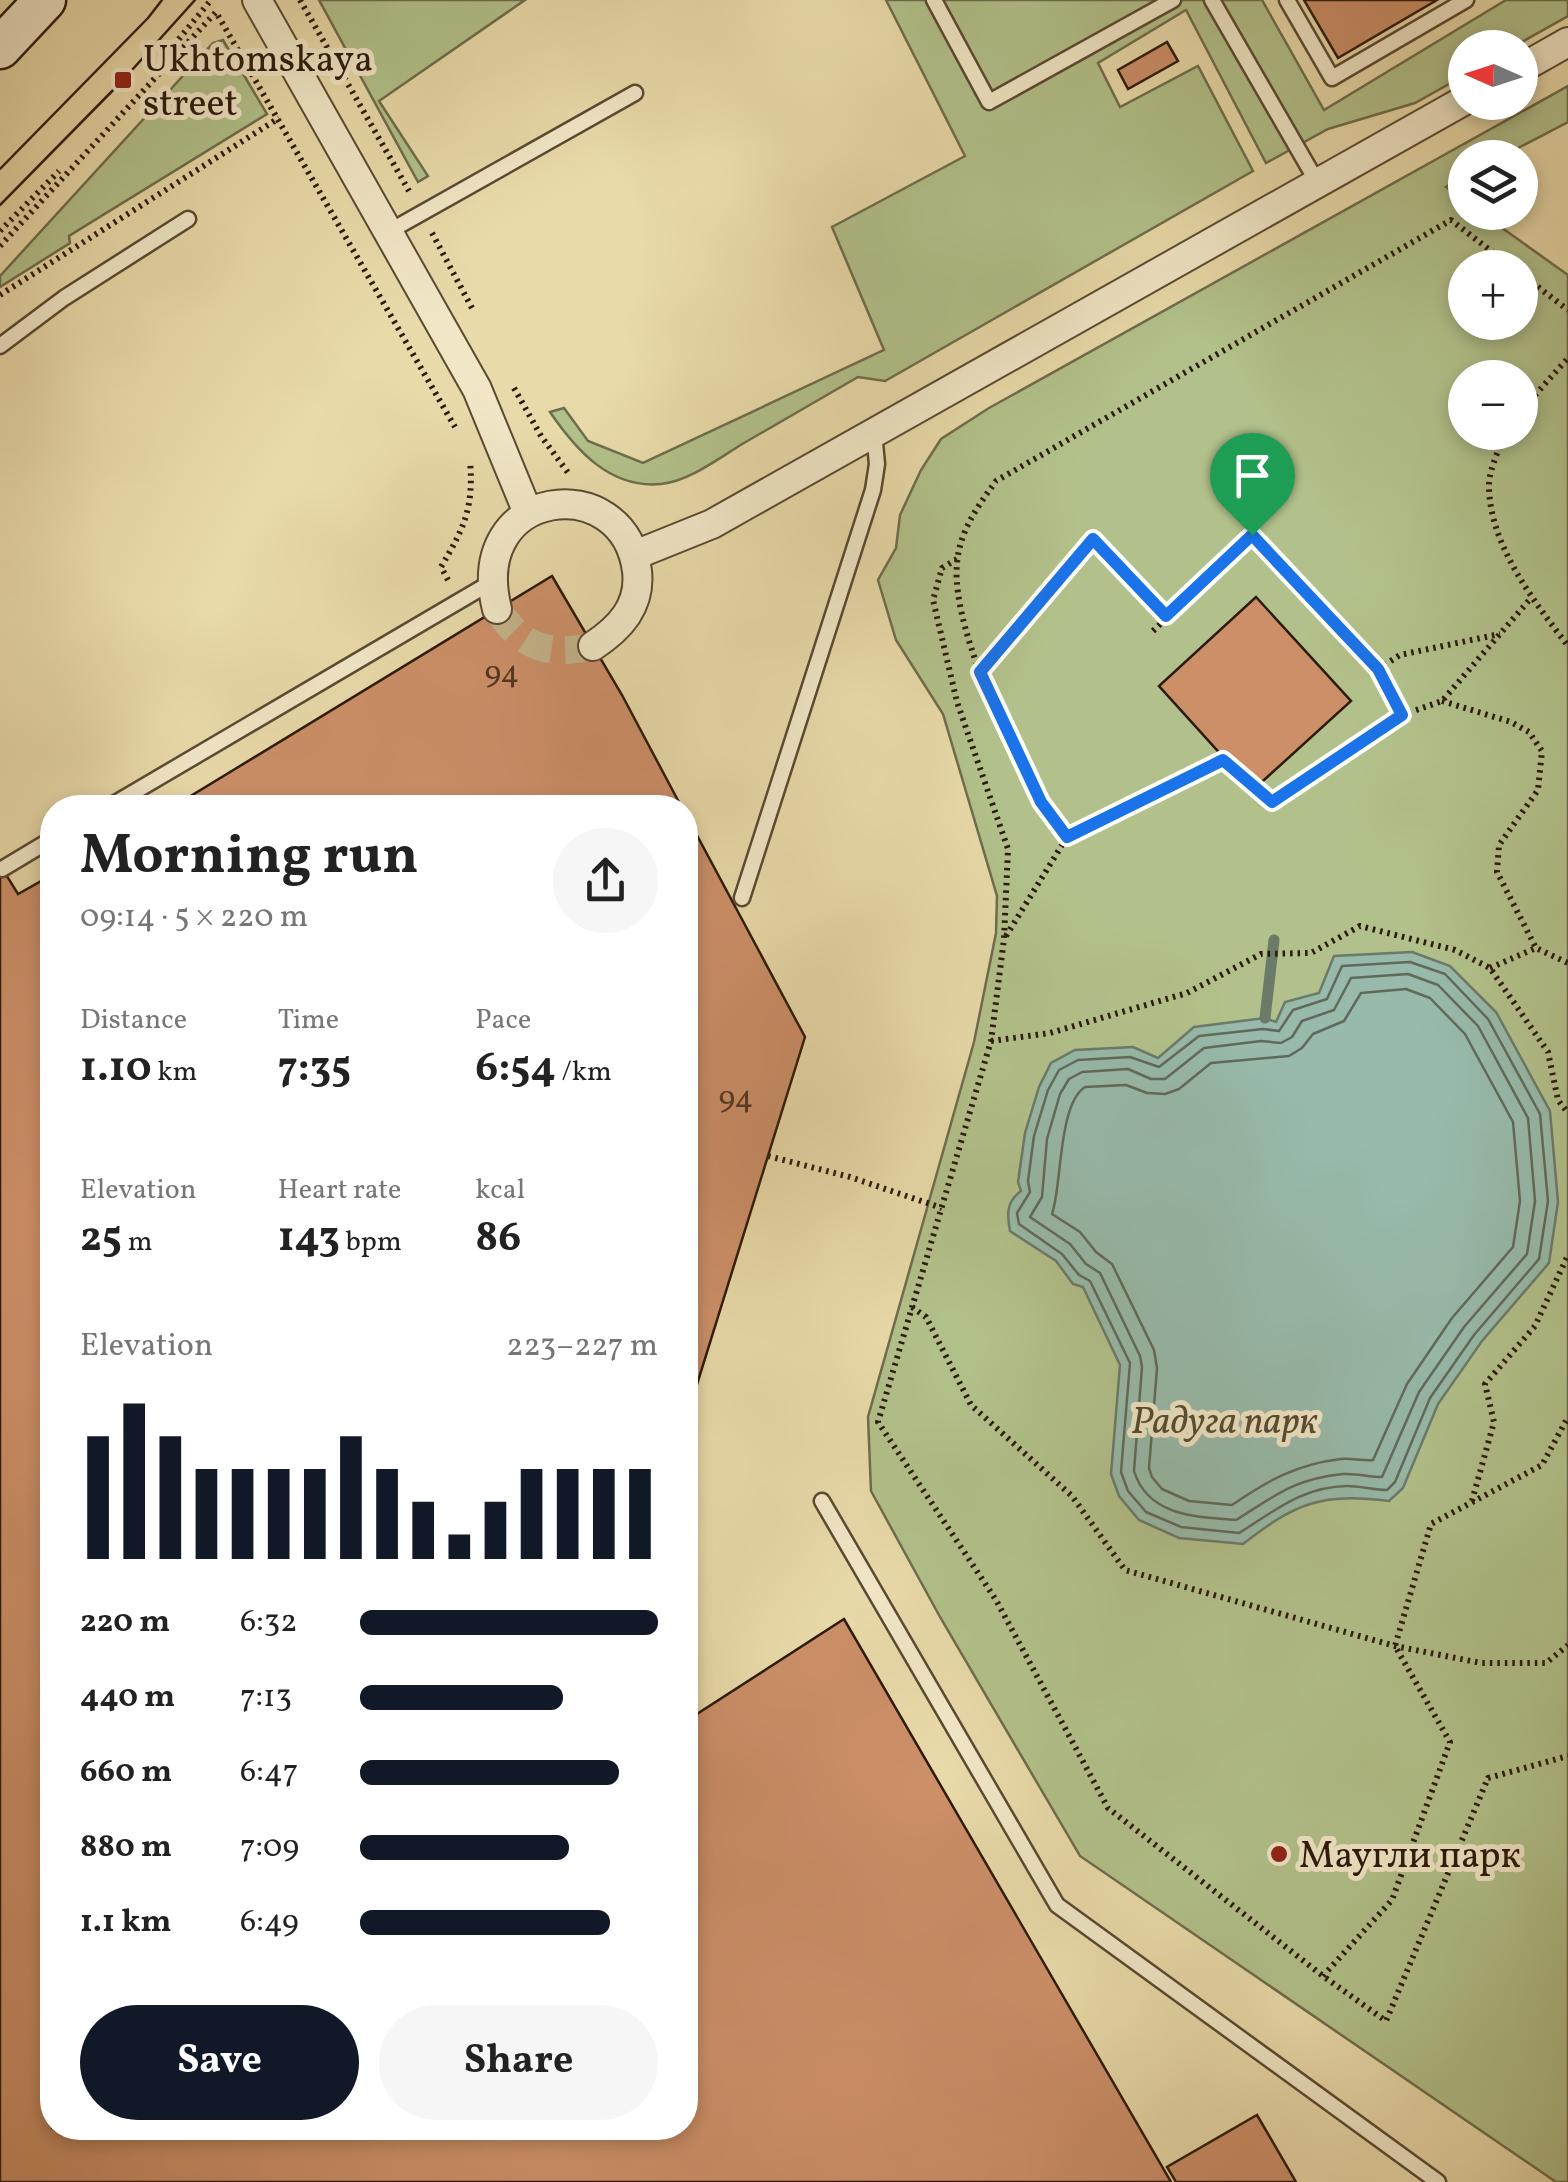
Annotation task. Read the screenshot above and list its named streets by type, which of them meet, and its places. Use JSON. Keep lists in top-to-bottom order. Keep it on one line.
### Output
{"parks":["Радуга парк"],"places":{"transit":["Ukhtomskaya street"],"other":["Маугли парк"]},"house_numbers":["94","94"],"north":"left","page":{"map_buttons":["+","−"],"heading":["Morning run","09:14 · 5 × 220 m"],"stats":[["Distance","1.10 km"],["Time","7:35"],["Pace","6:54 /km"],["Elevation","25 m"],["Heart rate","143 bpm"],["kcal","86"]],"chart":["Elevation","223–227 m"],"list":[{"name":"220 m","note":"6:32"},{"name":"440 m","note":"7:13"},{"name":"660 m","note":"6:47"},{"name":"880 m","note":"7:09"},{"name":"1.1 km","note":"6:49"}],"buttons":["Save","Share"]}}
